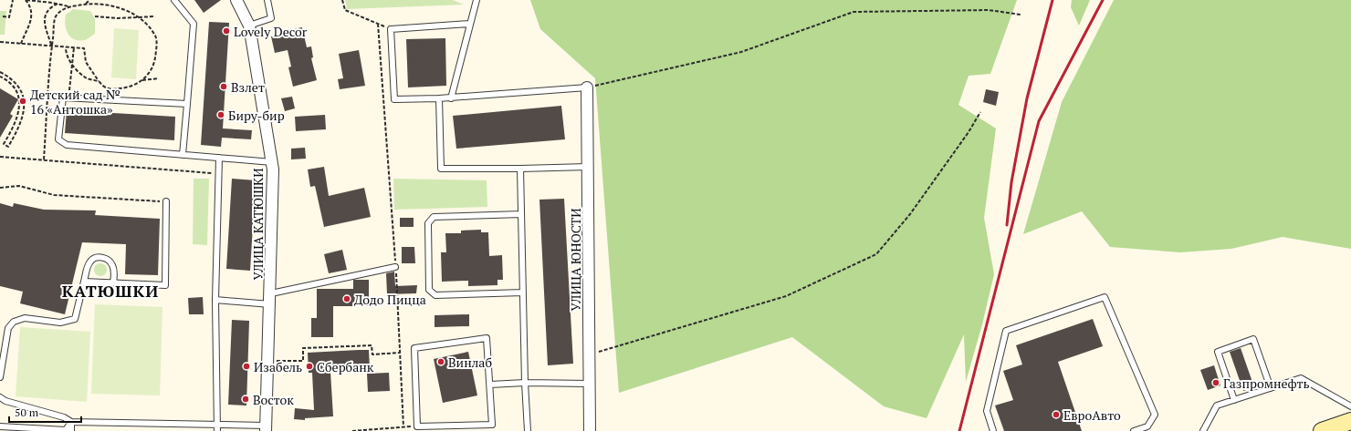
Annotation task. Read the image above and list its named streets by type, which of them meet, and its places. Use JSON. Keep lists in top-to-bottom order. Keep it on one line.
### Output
{"streets":{"street":["УЛИЦА КАТЮШКИ","УЛИЦА ЮНОСТИ"]},"districts":["КАТЮШКИ"],"places":["Lovely Decor","Взлет","Детский сад № 16 «Антошка»","Биру-бир","Додо Пицца","Винлаб","Изабель","Сбербанк","Газпромнефть","Восток","ЕвроАвто"],"scale_bar":"50 m"}
